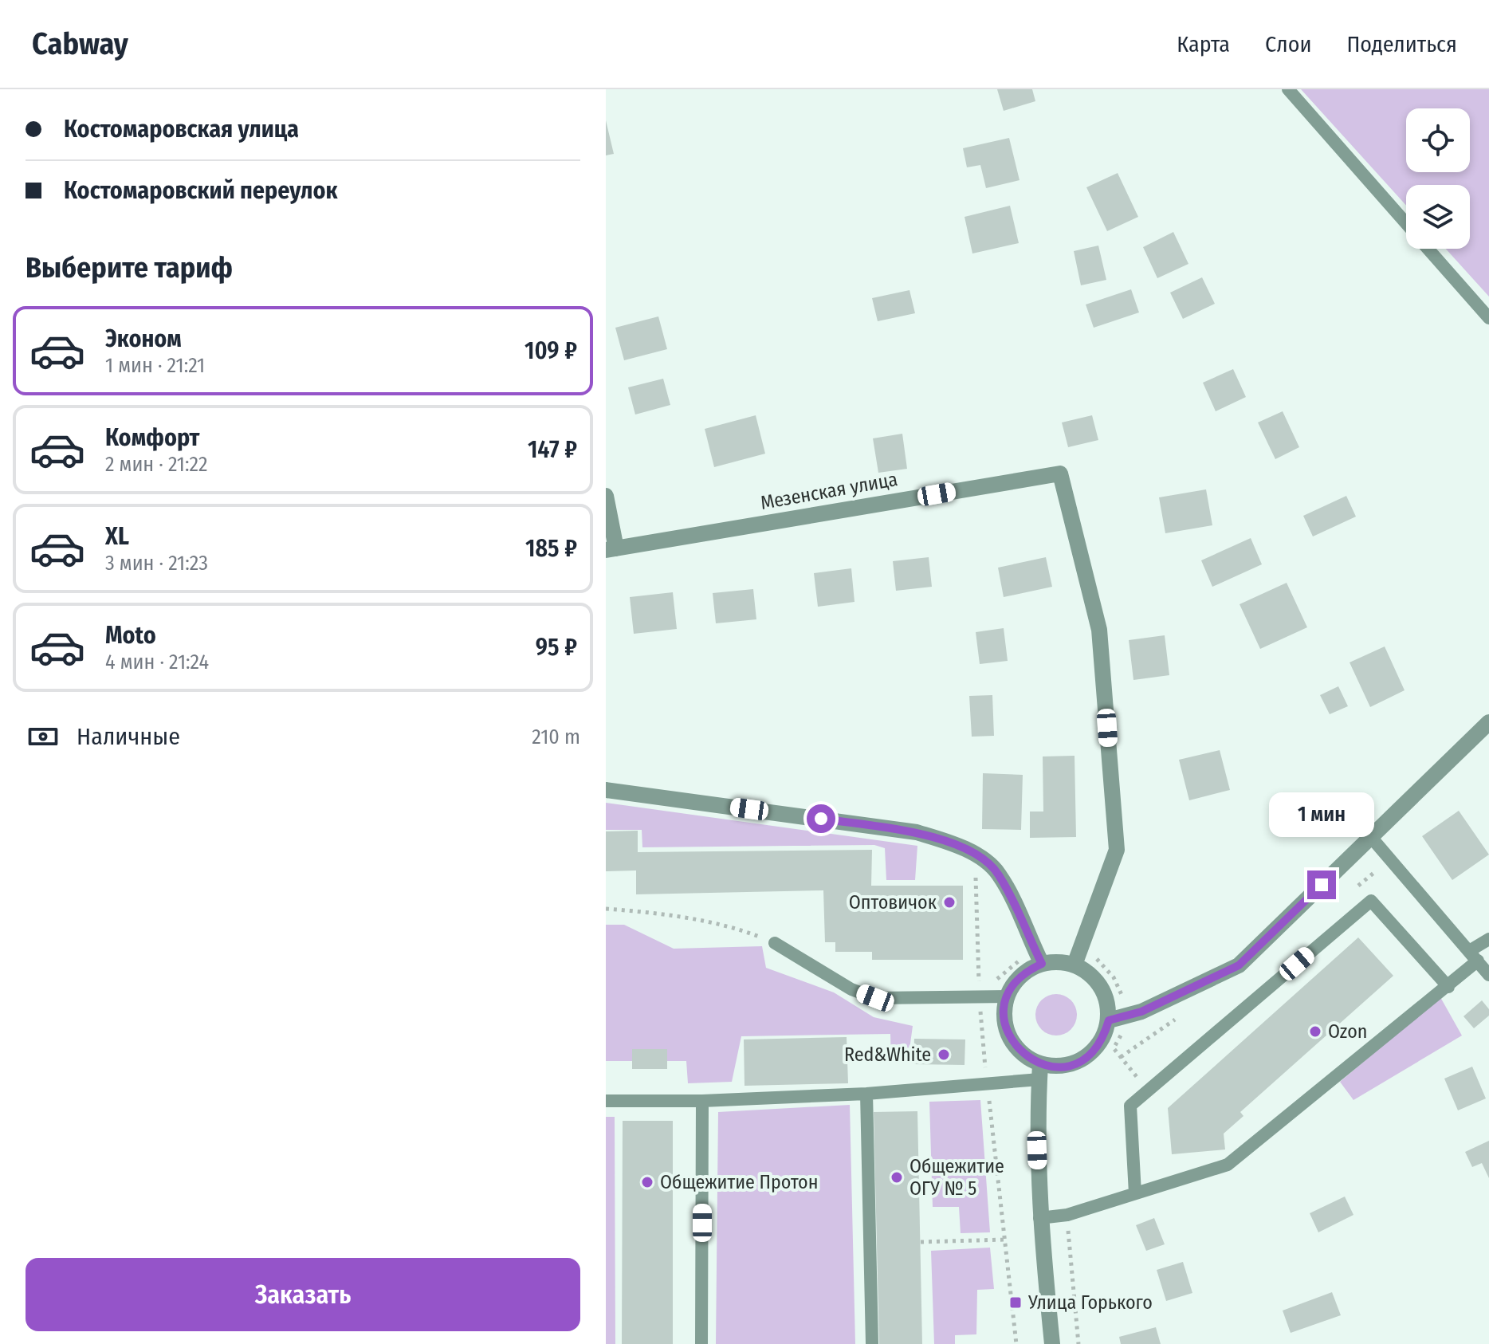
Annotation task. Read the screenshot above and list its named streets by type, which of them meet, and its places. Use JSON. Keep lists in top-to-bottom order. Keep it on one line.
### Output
{"streets":{"street":["Мезенская улица"]},"places":{"other":["Оптовичок","Ozon","Red&White","Общежитие ОГУ № 5","Общежитие Протон"],"transit":["Улица Горького"]},"page":{"header":"Cabway","nav":["Карта","Слои","Поделиться"],"banner":["Костомаровская улица","Костомаровский переулок"],"heading":"Выберите тариф","list":[{"name":"Эконом","note":"1 мин · 21:21","value":"109 ₽"},{"name":"Комфорт","note":"2 мин · 21:22","value":"147 ₽"},{"name":"XL","note":"3 мин · 21:23","value":"185 ₽"},{"name":"Moto","note":"4 мин · 21:24","value":"95 ₽"}],"pay":["Наличные","210 m"],"bubble":"1 мин","buttons":"Заказать"}}
